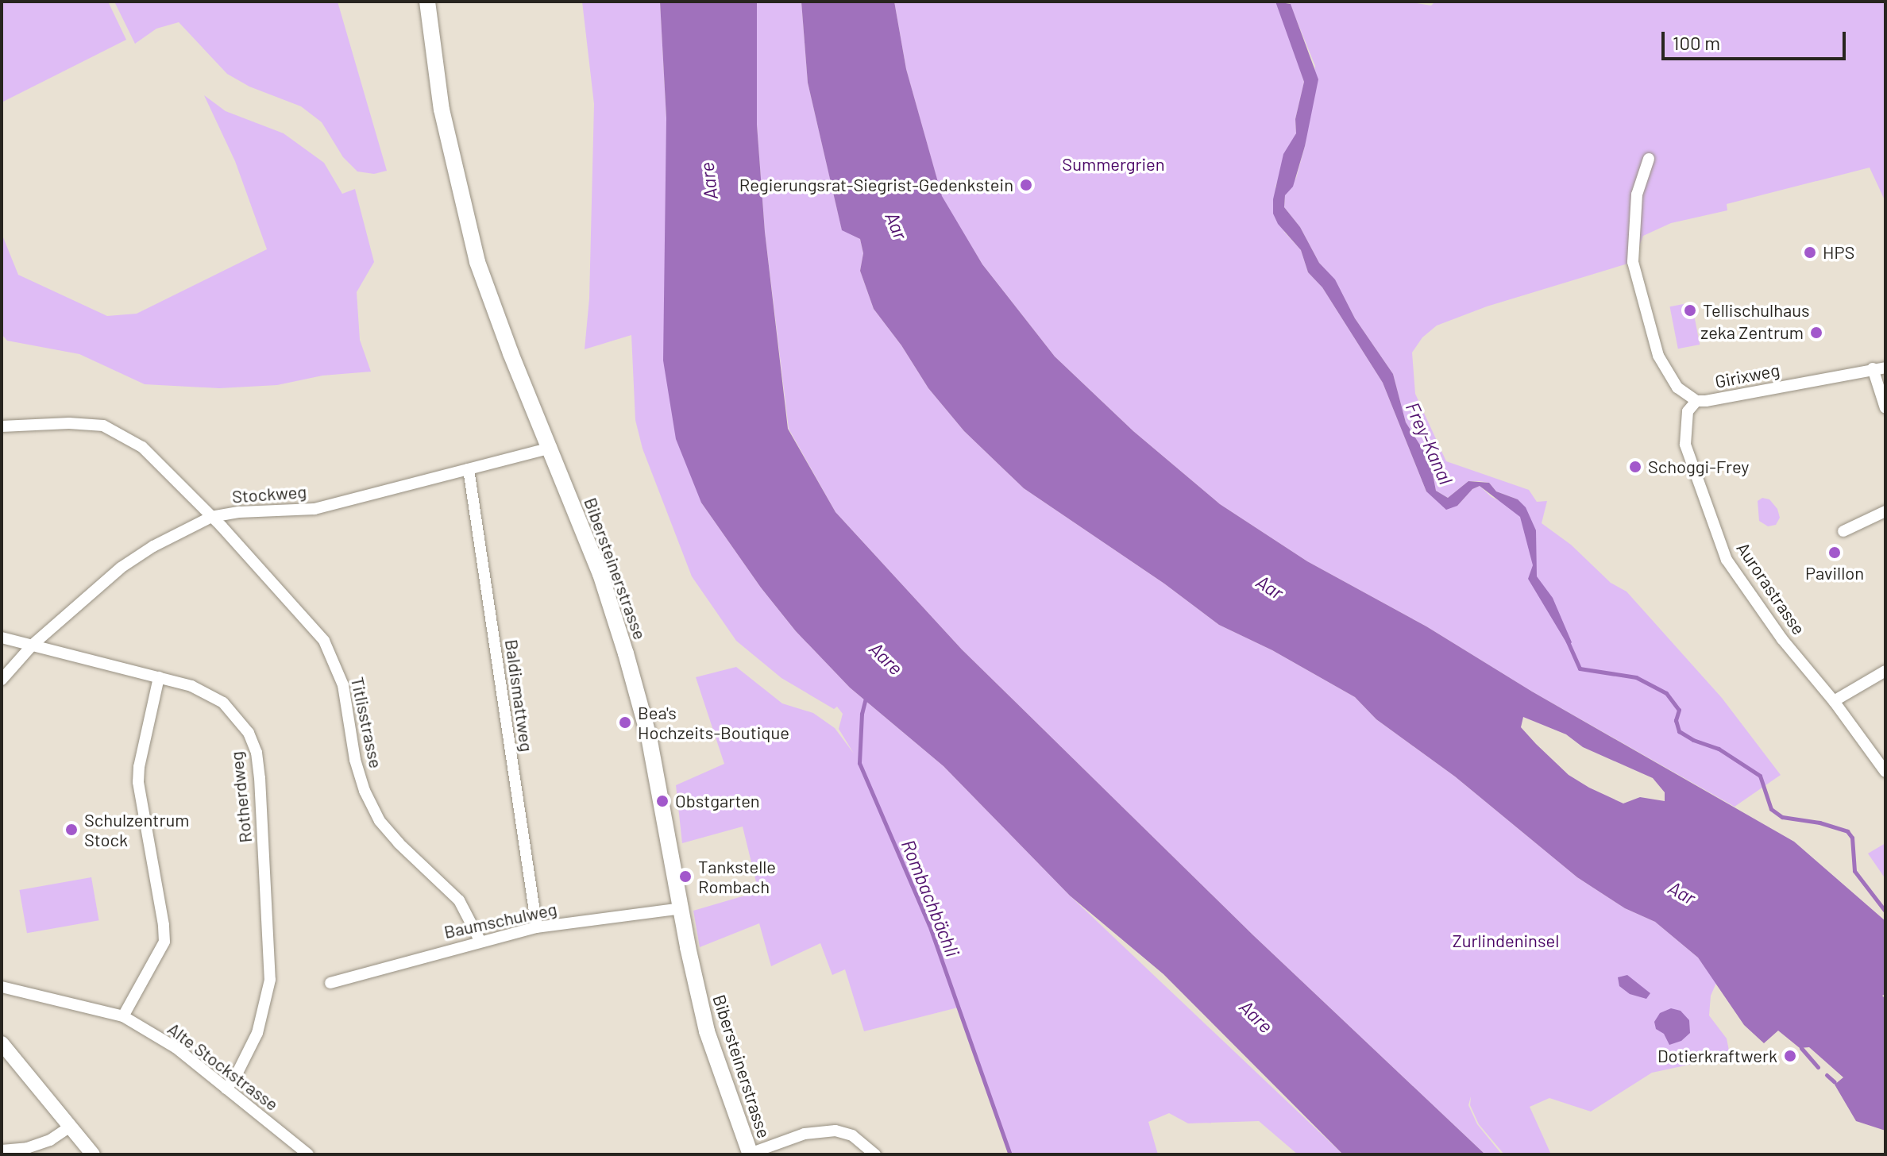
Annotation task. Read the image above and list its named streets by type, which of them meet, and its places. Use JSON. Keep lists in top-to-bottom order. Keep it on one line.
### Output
{"streets":{"main road":["Bibersteinerstrasse"],"street":["Girixweg","Stockweg","Aurorastrasse","Baldismattweg","Titlisstrasse","Rotherdweg","Baumschulweg","Alte Stockstrasse"]},"crossings":[["Girixweg","Aurorastrasse"],["Stockweg","Bibersteinerstrasse"],["Stockweg","Baldismattweg"],["Stockweg","Titlisstrasse"],["Stockweg","Rotherdweg"],["Bibersteinerstrasse","Baumschulweg"],["Baldismattweg","Baumschulweg"],["Titlisstrasse","Baumschulweg"],["Rotherdweg","Alte Stockstrasse"]],"water":["Aare","Aar","Frey-Kanal","Rombachbächli"],"parks":["Summergrien","Zurlindeninsel"],"places":["Regierungsrat-Siegrist-Gedenkstein","HPS","Tellischulhaus","zeka Zentrum","Schoggi-Frey","Pavillon","Bea's Hochzeits-Boutique","Obstgarten","Schulzentrum Stock","Tankstelle Rombach","Dotierkraftwerk"],"scale_bar":"100 m"}
